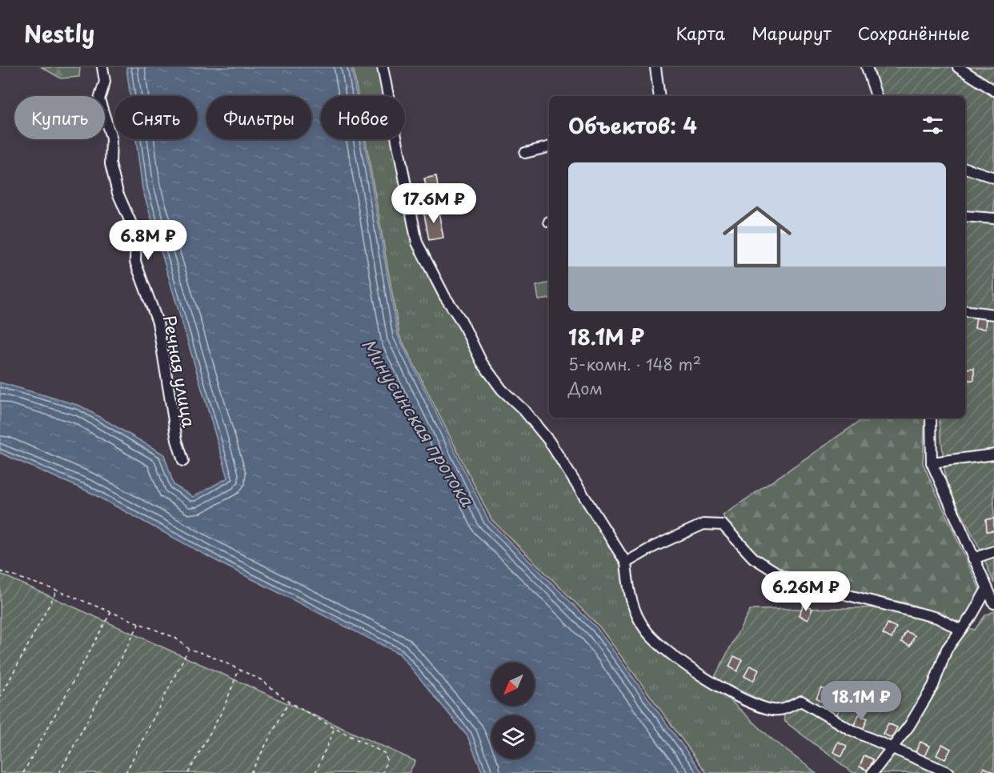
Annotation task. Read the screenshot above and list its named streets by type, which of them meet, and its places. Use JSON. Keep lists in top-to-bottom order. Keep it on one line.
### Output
{"streets":{"street":["Речная улица"]},"water":["Минусинская протока"],"north":"bottom left","page":{"header":"Nestly","nav":["Карта","Маршрут","Сохранённые"],"chip":["Купить","Снять","Фильтры","Новое"],"heading":"Объектов: 4","list":[{"name":"18.1M ₽","note":"5-комн. · 148 m² · Дом"}],"price":["17.6M ₽","6.8M ₽","6.26M ₽","18.1M ₽"]}}
